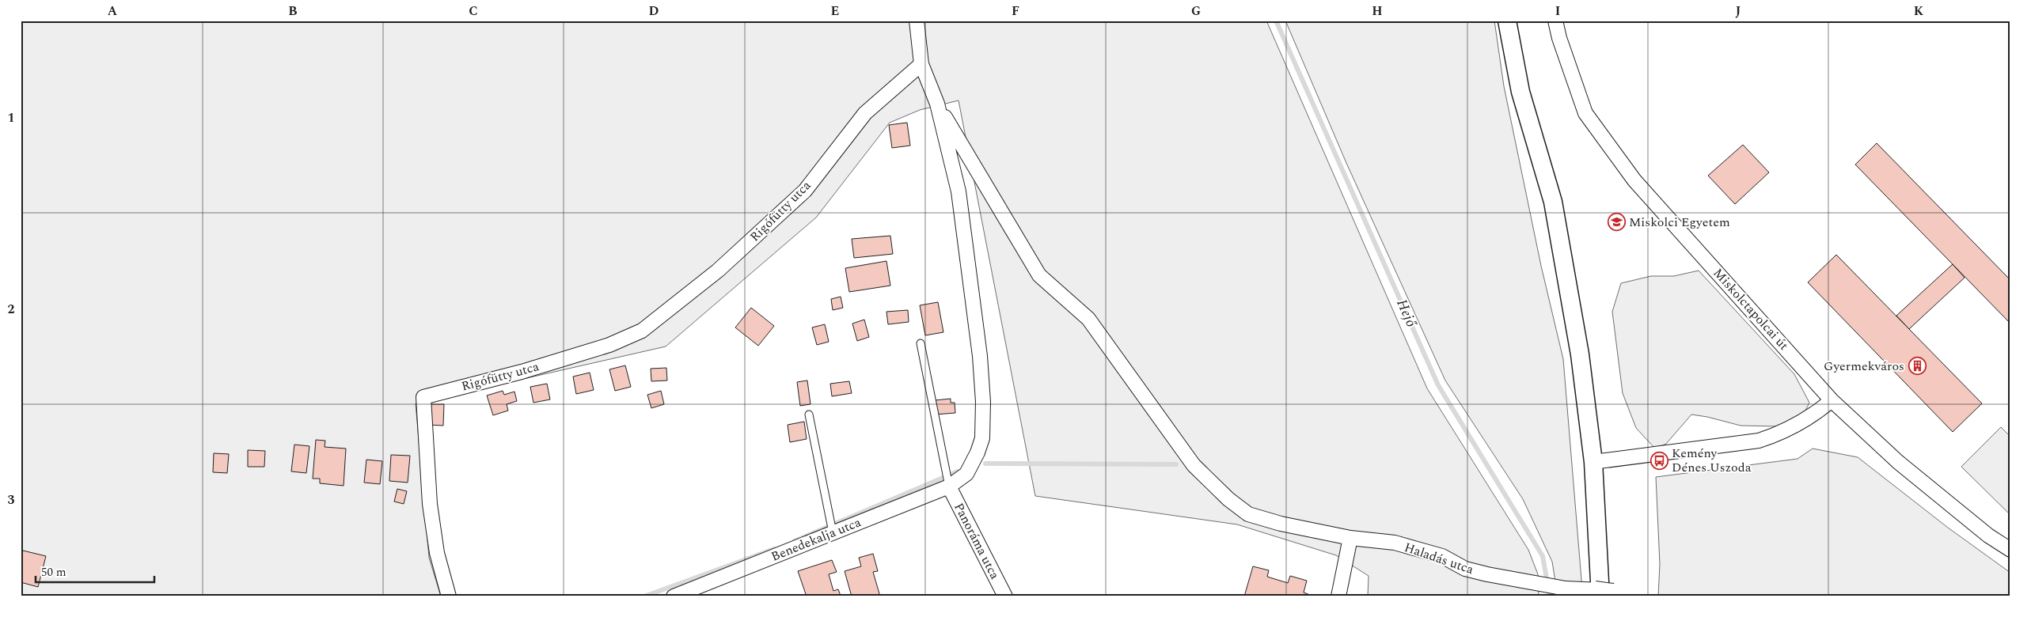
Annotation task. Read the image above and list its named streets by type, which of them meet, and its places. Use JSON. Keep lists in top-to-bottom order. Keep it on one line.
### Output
{"streets":{"street":["Rigófütty utca","Miskolctapolcai út","Benedekalja utca","Panoráma utca","Haladás utca"]},"crossings":[["Benedekalja utca","Panoráma utca"]],"water":["Hejő"],"places":{"school or university":["Miskolci Egyetem"],"building":["Gyermekváros"],"bus stop":["Kemény Dénes Uszoda"]},"scale_bar":"50 m","grid":{"columns":["A","B","C","D","E","F","G","H","I","J","K"],"rows":["1","2","3"]}}
